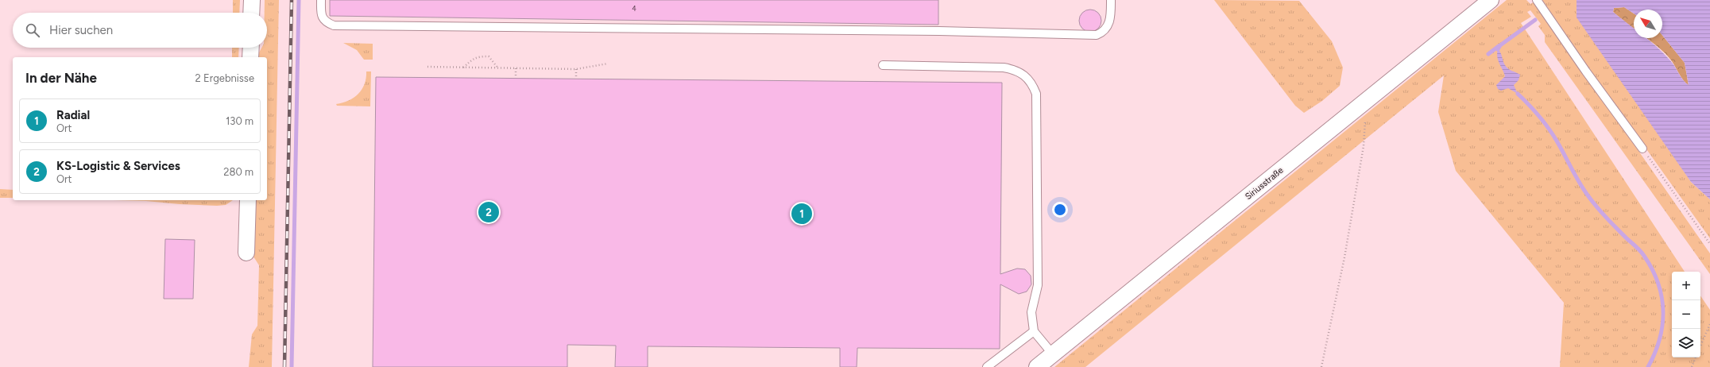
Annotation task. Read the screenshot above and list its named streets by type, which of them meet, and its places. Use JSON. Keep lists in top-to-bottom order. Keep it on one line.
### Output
{"streets":{"street":["Siriusstraße"]},"house_numbers":["4"],"north":"top left","page":{"search":"Hier suchen","heading":["In der Nähe","2 Ergebnisse"],"list":[{"mark":"1","name":"Radial","note":"Ort","value":"130 m"},{"mark":"2","name":"KS-Logistic & Services","note":"Ort","value":"280 m"}],"pins":["2","1"],"map_buttons":["+","−"]}}
